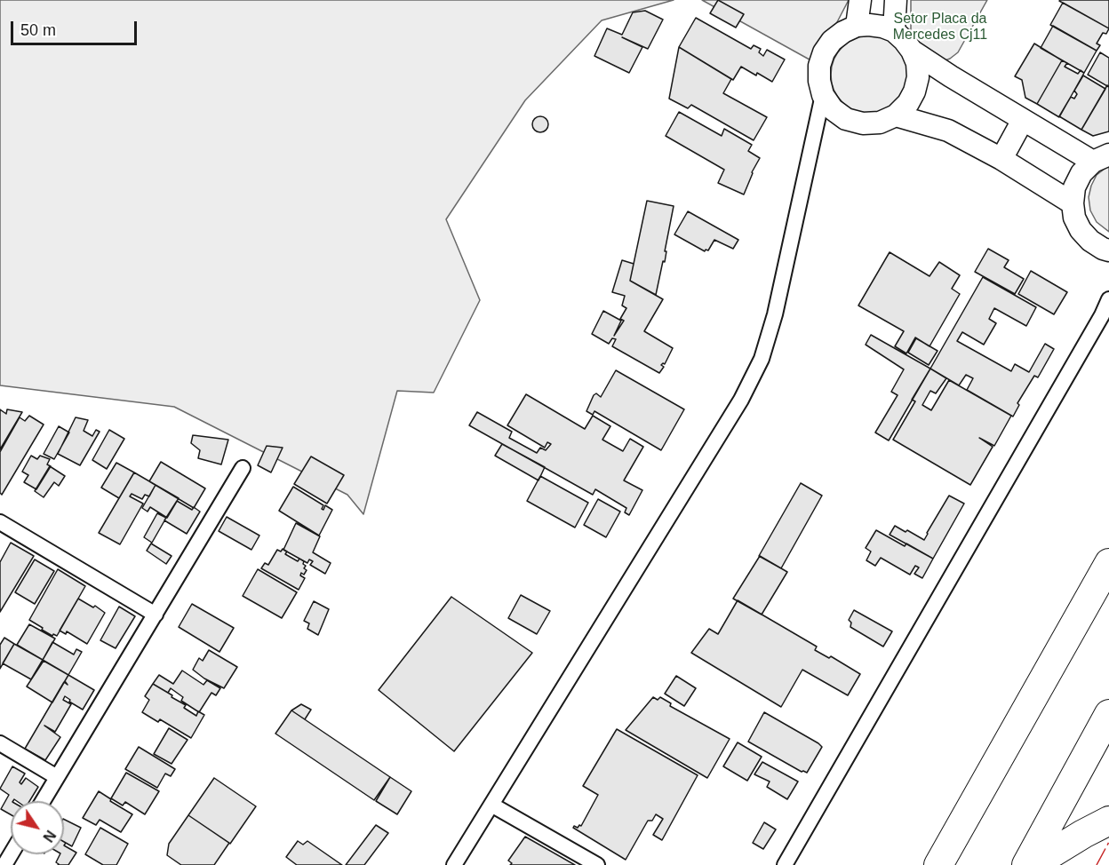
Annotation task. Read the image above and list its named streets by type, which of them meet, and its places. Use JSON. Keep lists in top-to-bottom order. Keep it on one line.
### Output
{"parks":["Setor Placa da Mercedes Cj11"],"scale_bar":"50 m","north":"bottom right"}
